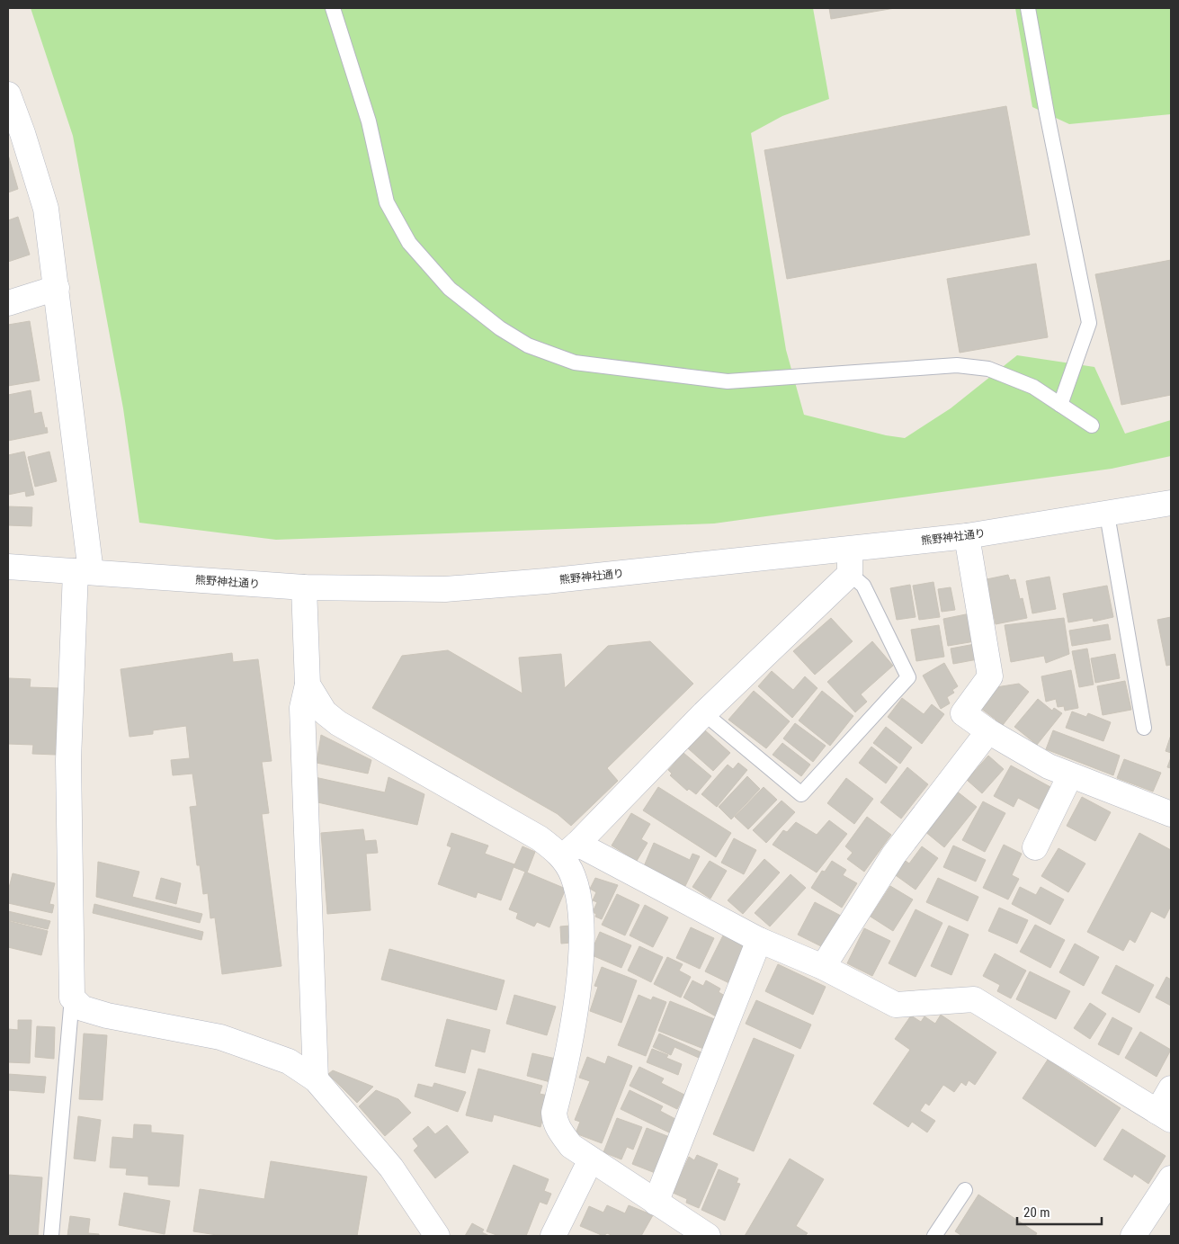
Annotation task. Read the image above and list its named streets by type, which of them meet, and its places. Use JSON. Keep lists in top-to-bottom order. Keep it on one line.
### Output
{"streets":{"street":["熊野神社通り"]},"scale_bar":"20 m"}
